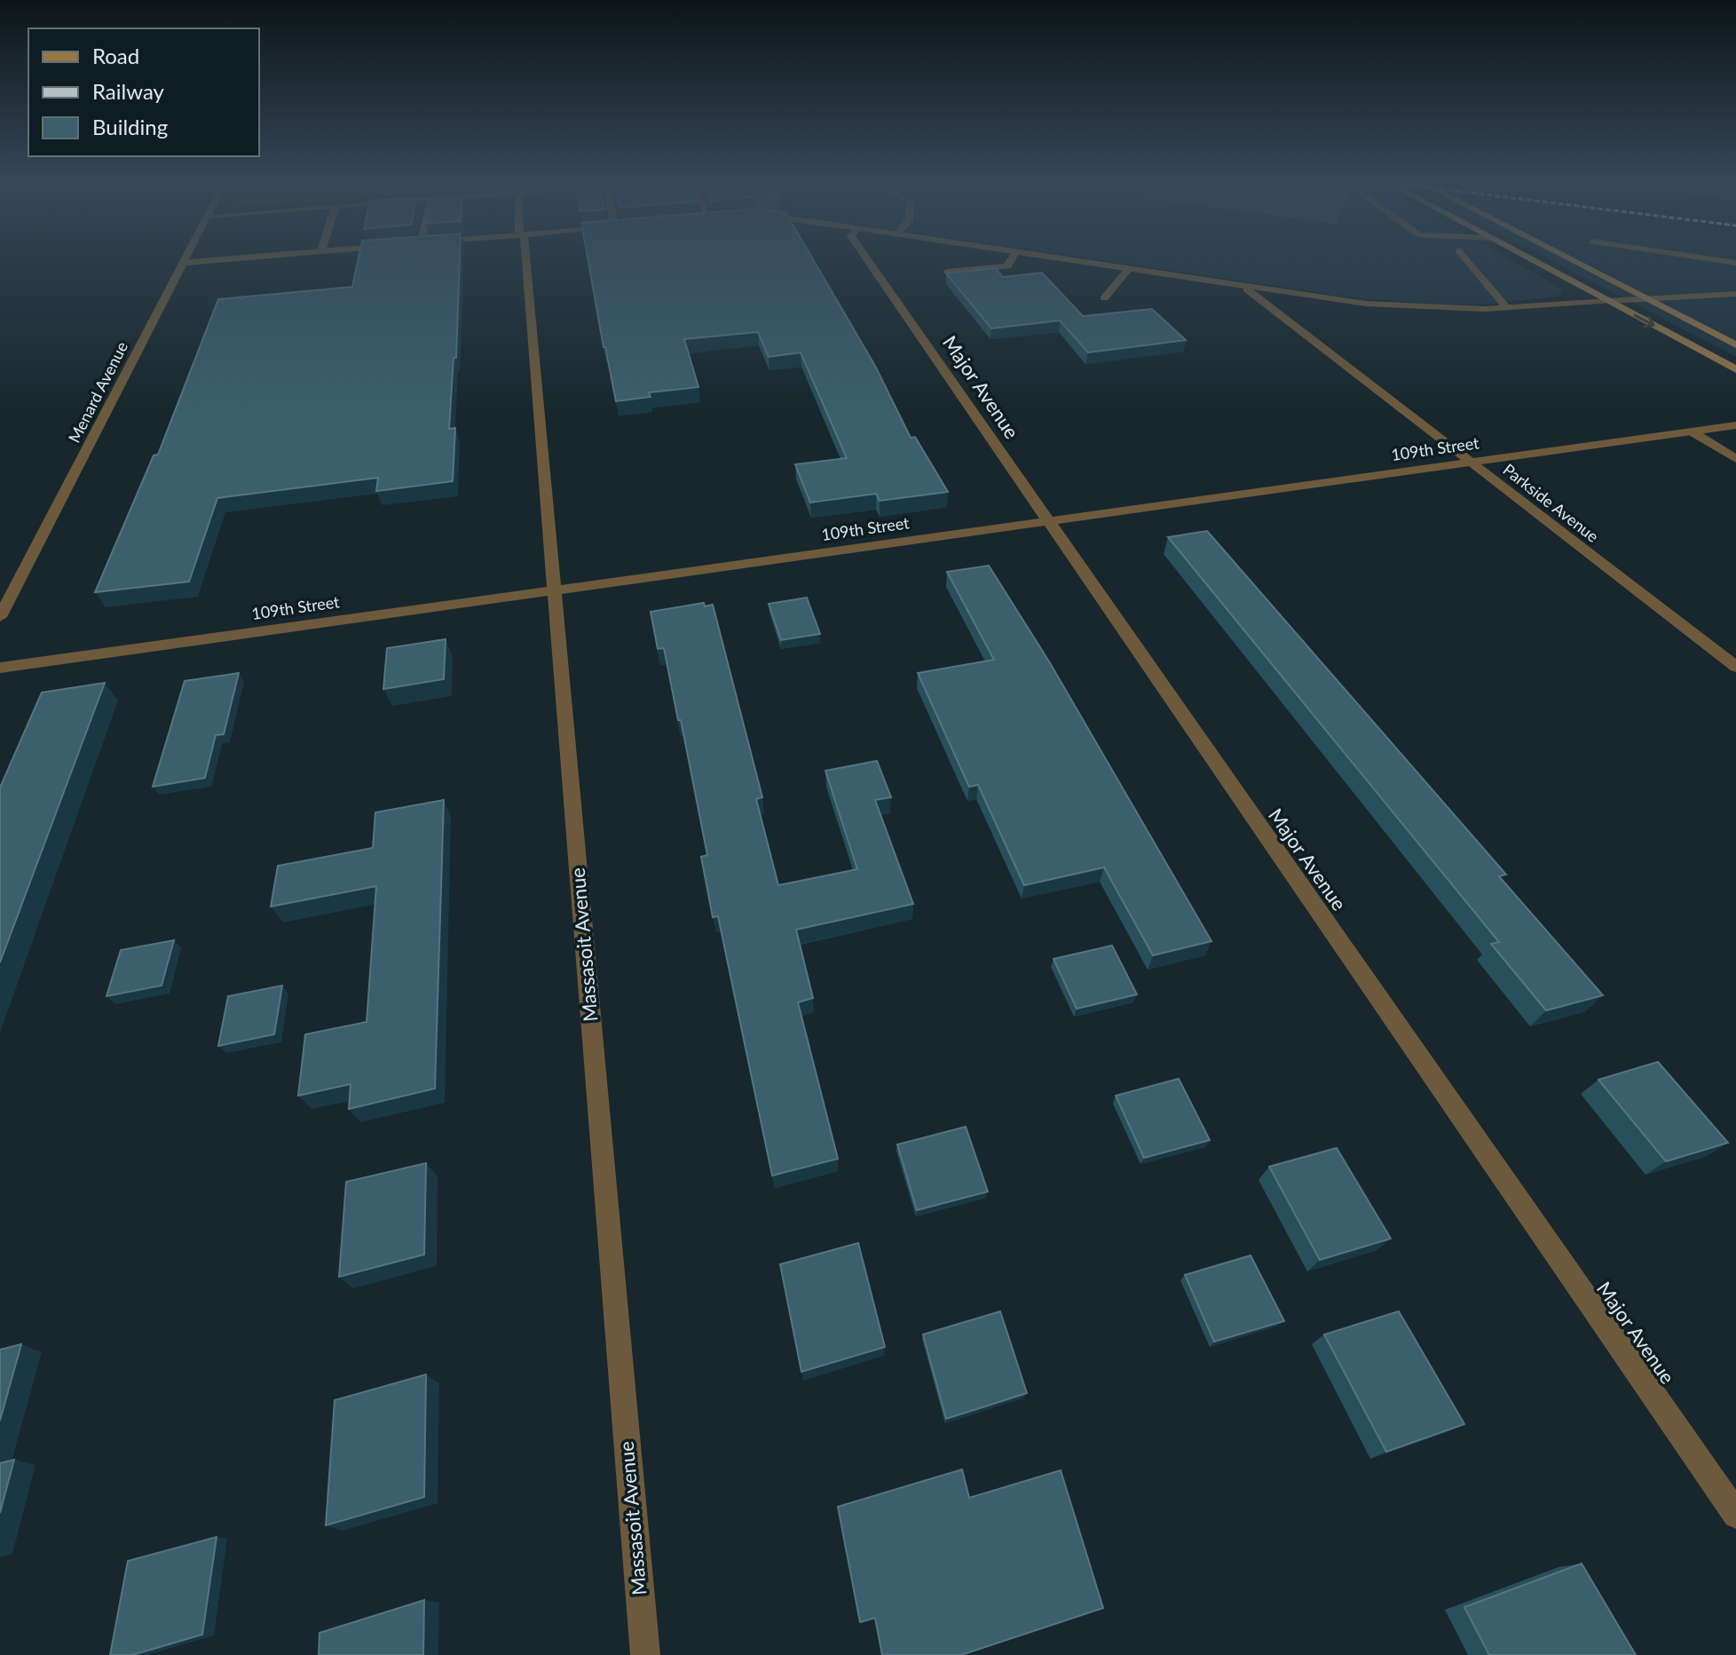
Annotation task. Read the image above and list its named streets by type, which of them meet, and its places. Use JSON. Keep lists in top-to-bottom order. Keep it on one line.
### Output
{"streets":{"street":["Major Avenue","Menard Avenue","109th Street","Parkside Avenue","Massasoit Avenue"]},"crossings":[["Major Avenue","109th Street"],["109th Street","Parkside Avenue"],["109th Street","Massasoit Avenue"]],"legend":["Road","Railway","Building"]}
